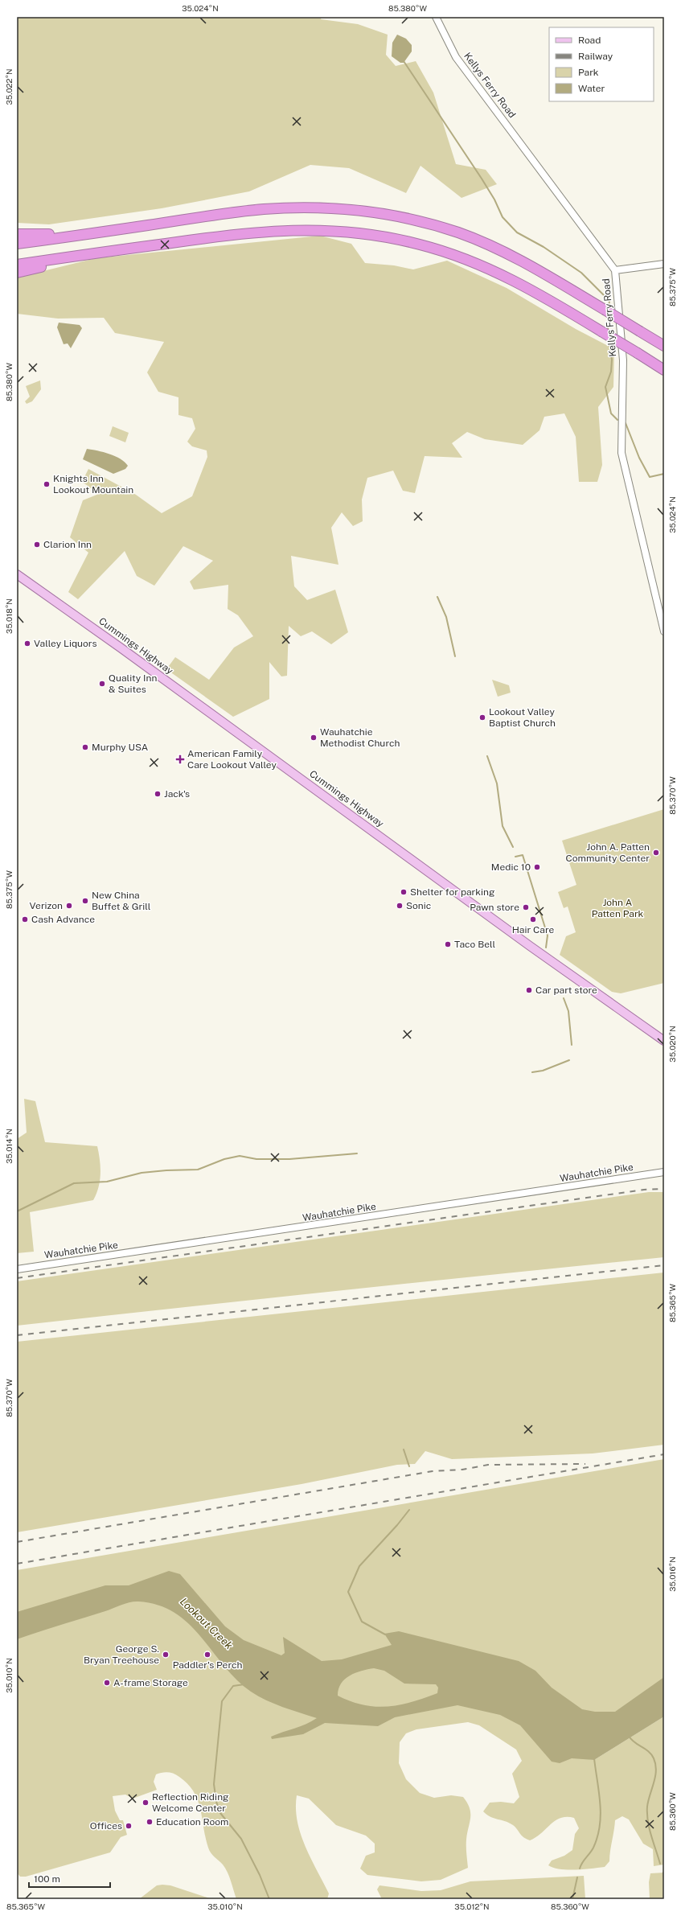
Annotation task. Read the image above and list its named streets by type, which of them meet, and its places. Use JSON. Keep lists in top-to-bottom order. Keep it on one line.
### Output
{"streets":{"main road":["Cummings Highway"],"street":["Kellys Ferry Road","Wauhatchie Pike"]},"water":["Lookout Creek"],"parks":["John A Patten Park"],"places":{"other":["Knights Inn Lookout Mountain","Clarion Inn","Valley Liquors","Quality Inn & Suites","Lookout Valley Baptist Church","Wauhatchie Methodist Church","Murphy USA","Jack's","John A. Patten Community Center","Medic 10","Shelter for parking","New China Buffet & Grill","Verizon","Sonic","Pawn store","Cash Advance","Hair Care","Taco Bell","Car part store","George S. Bryan Treehouse","Paddler's Perch","A-frame Storage","Reflection Riding Welcome Center","Education Room","Offices"],"health":["American Family Care Lookout Valley"]},"legend":["Road","Railway","Park","Water"],"scale_bar":"100 m","coordinates":["35.024°N","85.380°W","35.022°N","85.375°W","35.018°N","85.370°W","35.020°N","35.014°N","85.365°W","35.016°N","35.010°N","85.360°W","35.012°N"]}
